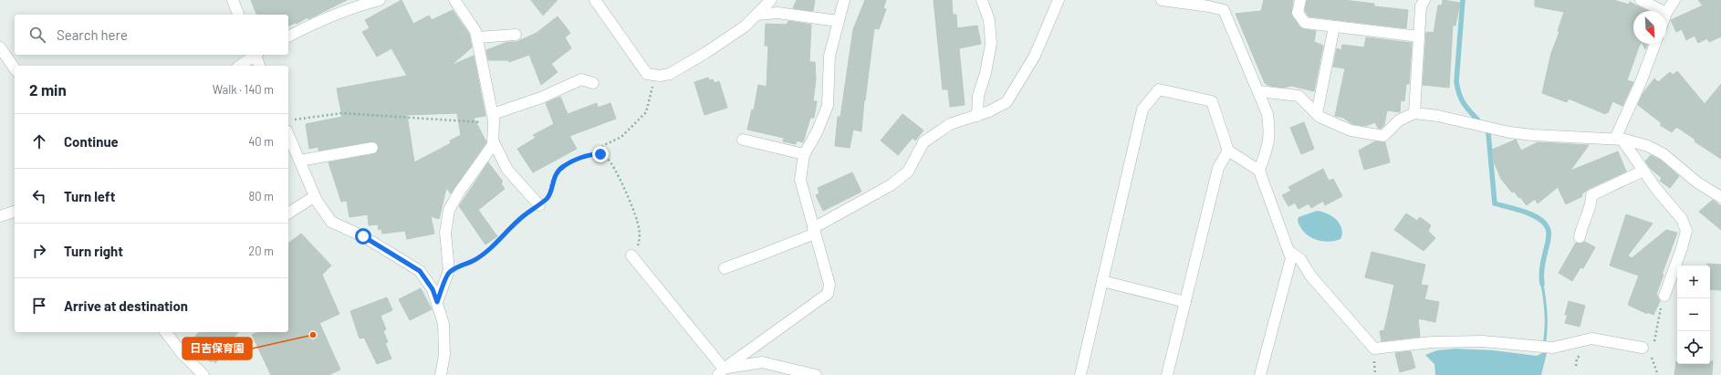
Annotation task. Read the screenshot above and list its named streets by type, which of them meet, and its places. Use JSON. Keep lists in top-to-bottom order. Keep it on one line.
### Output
{"places":["日吉保育園"],"north":"bottom right","page":{"search":"Search here","heading":["2 min","Walk · 140 m"],"list":[["Continue","40 m"],["Turn left","80 m"],["Turn right","20 m"],"Arrive at destination"],"map_buttons":["+","−"]}}
